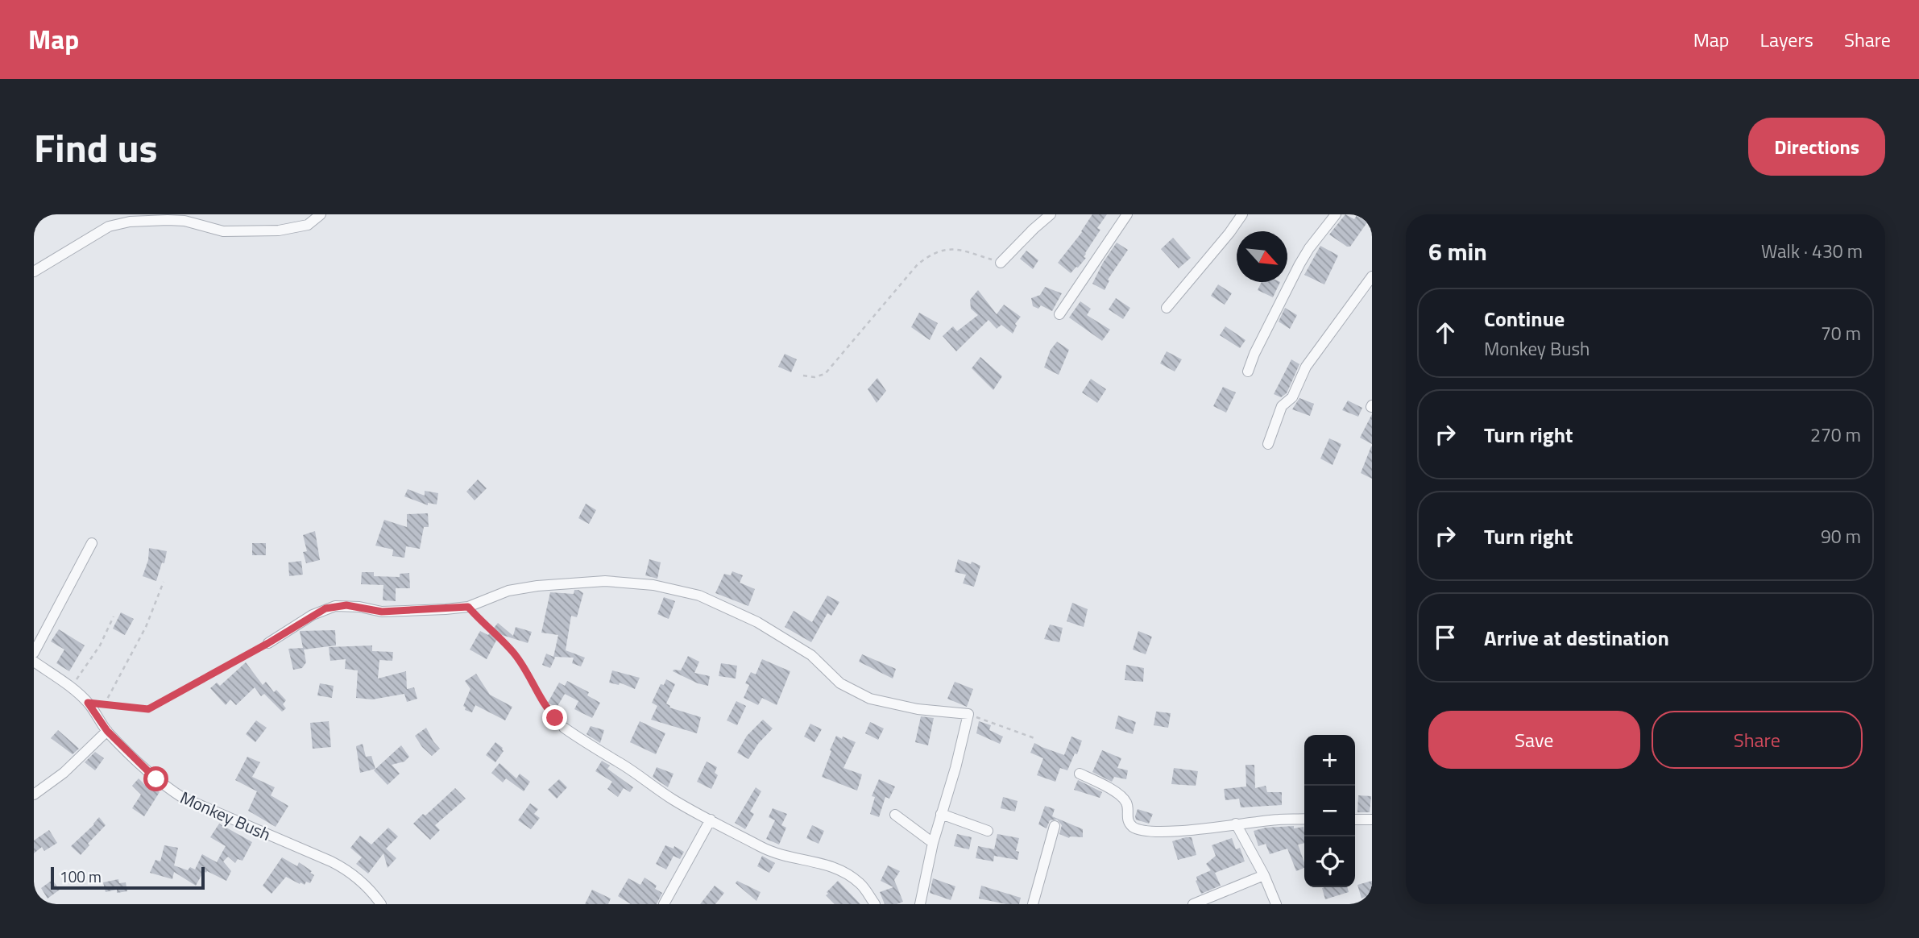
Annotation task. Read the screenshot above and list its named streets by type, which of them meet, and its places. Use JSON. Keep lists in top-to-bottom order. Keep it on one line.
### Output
{"streets":{"street":["Monkey Bush"]},"scale_bar":"100 m","north":"bottom right","page":{"header":"Map","nav":["Map","Layers","Share"],"title":"Find us","buttons":["Directions",["Save","Share"]],"heading":["6 min","Walk · 430 m"],"list":[["Continue","Monkey Bush","70 m"],["Turn right","270 m"],["Turn right","90 m"],"Arrive at destination"],"map_buttons":["+","−"],"scale":"100 m"}}
